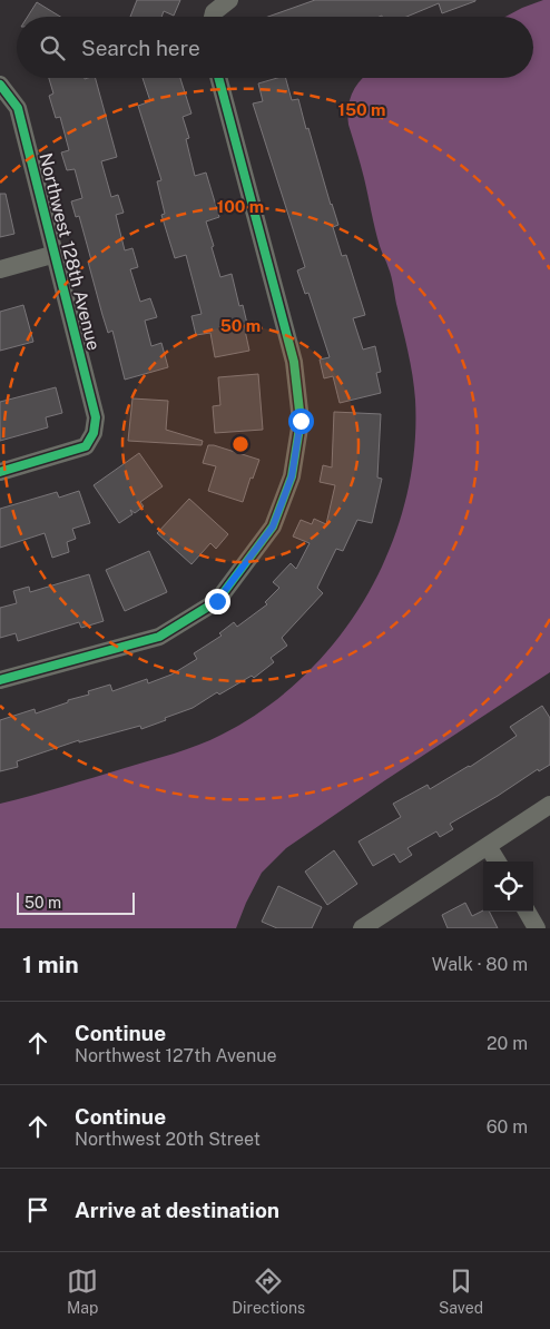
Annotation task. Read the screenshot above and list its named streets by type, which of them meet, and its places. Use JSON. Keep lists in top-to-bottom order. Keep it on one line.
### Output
{"streets":{"street":["Northwest 128th Avenue"]},"scale_bar":"50 m","page":{"search":"Search here","scale":"50 m","heading":["1 min","Walk · 80 m"],"list":[["Continue","Northwest 127th Avenue","20 m"],["Continue","Northwest 20th Street","60 m"],"Arrive at destination"],"nav":["Map","Directions","Saved"]},"rings":["150 m","100 m","50 m"]}
